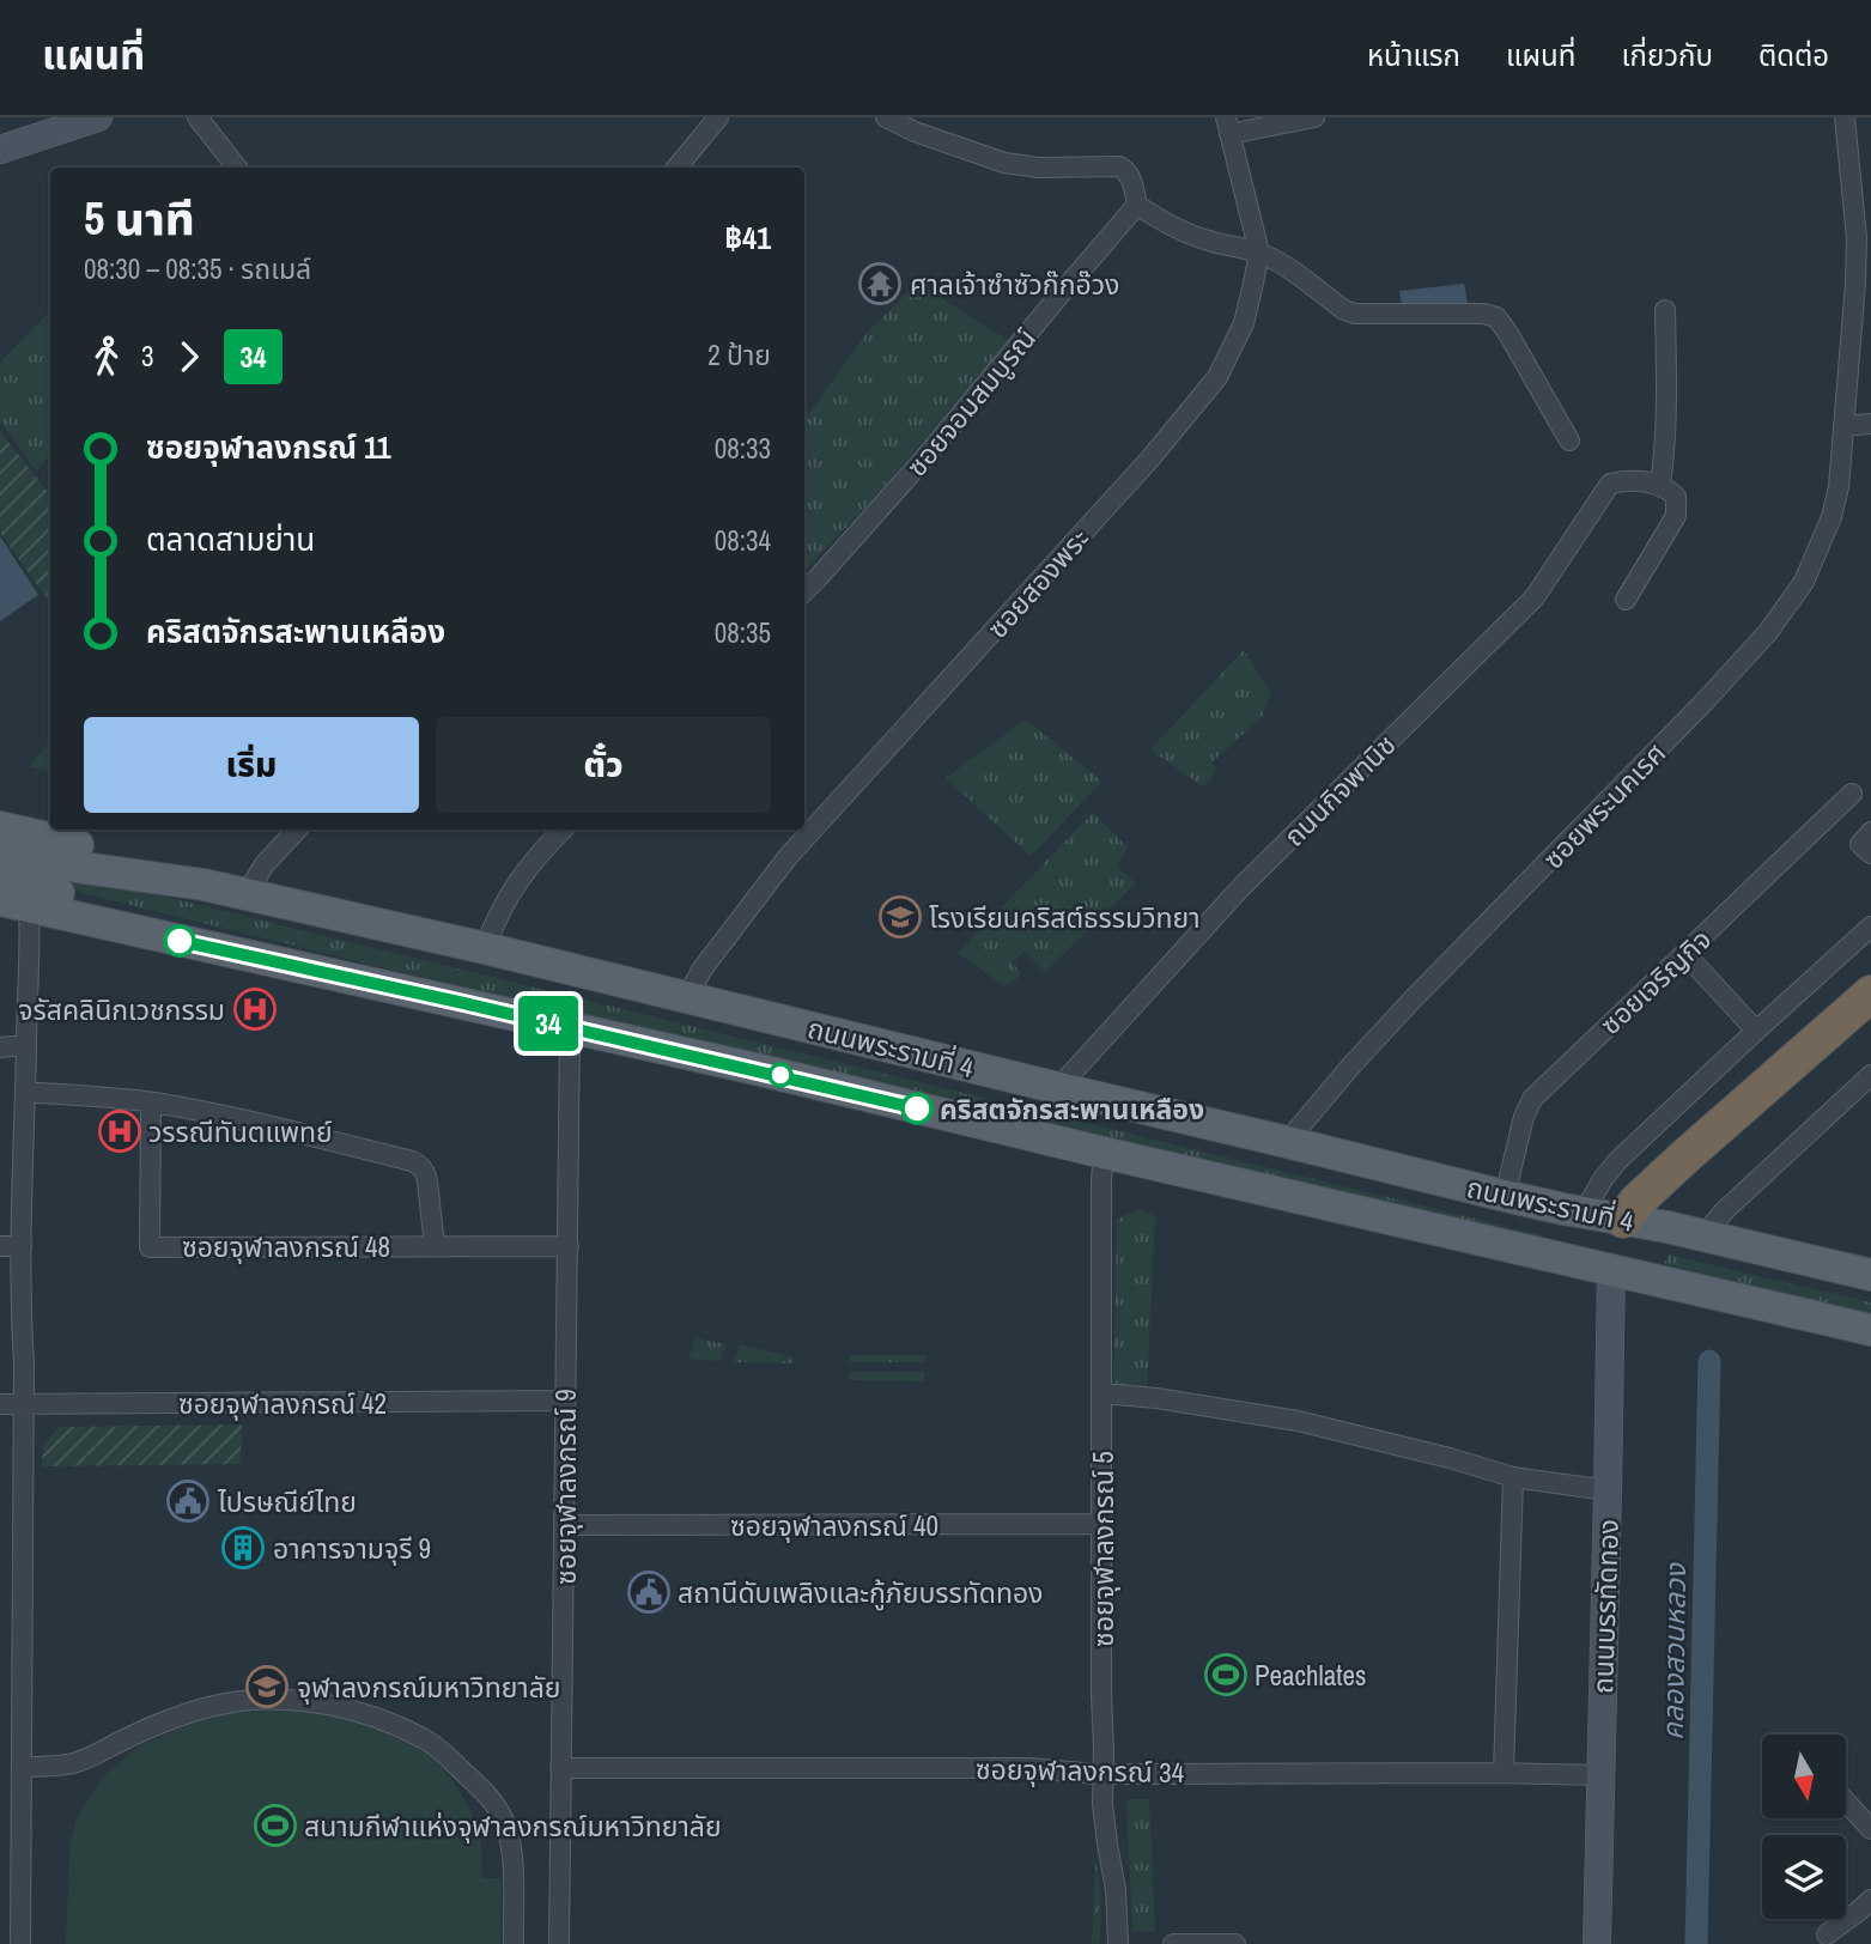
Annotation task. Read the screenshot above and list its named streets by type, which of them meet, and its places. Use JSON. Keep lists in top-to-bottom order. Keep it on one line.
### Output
{"streets":{"main road":["ถนนพระรามที่ 4","ถนนบรรทัดทอง"],"street":["ซอยจอมสมบูรณ์","ซอยสองพระ","ถนนกิจพานิช","ซอยพระนคเรศ","ซอยเจริญกิจ","ซอยจุฬาลงกรณ์ 48","ซอยจุฬาลงกรณ์ 42","ซอยจุฬาลงกรณ์ 9","ซอยจุฬาลงกรณ์ 40","ซอยจุฬาลงกรณ์ 5","ซอยจุฬาลงกรณ์ 34"]},"crossings":[["ซอยสองพระ","ถนนพระรามที่ 4"],["ถนนกิจพานิช","ถนนพระรามที่ 4"],["ซอยพระนคเรศ","ถนนพระรามที่ 4"],["ซอยเจริญกิจ","ถนนพระรามที่ 4"],["ถนนพระรามที่ 4","ซอยจุฬาลงกรณ์ 9"],["ถนนพระรามที่ 4","ซอยจุฬาลงกรณ์ 5"],["ถนนพระรามที่ 4","ถนนบรรทัดทอง"],["ซอยจุฬาลงกรณ์ 48","ซอยจุฬาลงกรณ์ 9"],["ซอยจุฬาลงกรณ์ 42","ซอยจุฬาลงกรณ์ 9"],["ซอยจุฬาลงกรณ์ 9","ซอยจุฬาลงกรณ์ 40"],["ซอยจุฬาลงกรณ์ 9","ซอยจุฬาลงกรณ์ 34"],["ซอยจุฬาลงกรณ์ 40","ซอยจุฬาลงกรณ์ 5"],["ซอยจุฬาลงกรณ์ 5","ซอยจุฬาลงกรณ์ 34"],["ถนนบรรทัดทอง","ซอยจุฬาลงกรณ์ 34"]],"water":["คลองสวนหลวง"],"places":{"temple":["ศาลเจ้าซำซัวก๊กอ๊วง"],"school or university":["โรงเรียนคริสต์ธรรมวิทยา","จุฬาลงกรณ์มหาวิทยาลัย"],"hospital":["จรัสคลินิกเวชกรรม","วรรณีทันตแพทย์"],"other":["คริสตจักรสะพานเหลือง"],"public building":["ไปรษณีย์ไทย","สถานีดับเพลิงและกู้ภัยบรรทัดทอง"],"building":["อาคารจามจุรี 9"],"sports":["Peachlates","สนามกีฬาแห่งจุฬาลงกรณ์มหาวิทยาลัย"]},"lines":["bus line 34"],"north":"bottom","page":{"header":"แผนที่","nav":["หน้าแรก","แผนที่","เกี่ยวกับ","ติดต่อ"],"on_map":"34","heading":["5 นาที","08:30 – 08:35 · รถเมล์","฿41"],"legs":["3","34","2 ป้าย"],"list":[{"name":"ซอยจุฬาลงกรณ์ 11","value":"08:33"},{"name":"ตลาดสามย่าน","value":"08:34"},{"name":"คริสตจักรสะพานเหลือง","value":"08:35"}],"buttons":["เริ่ม","ตั๋ว"]}}
